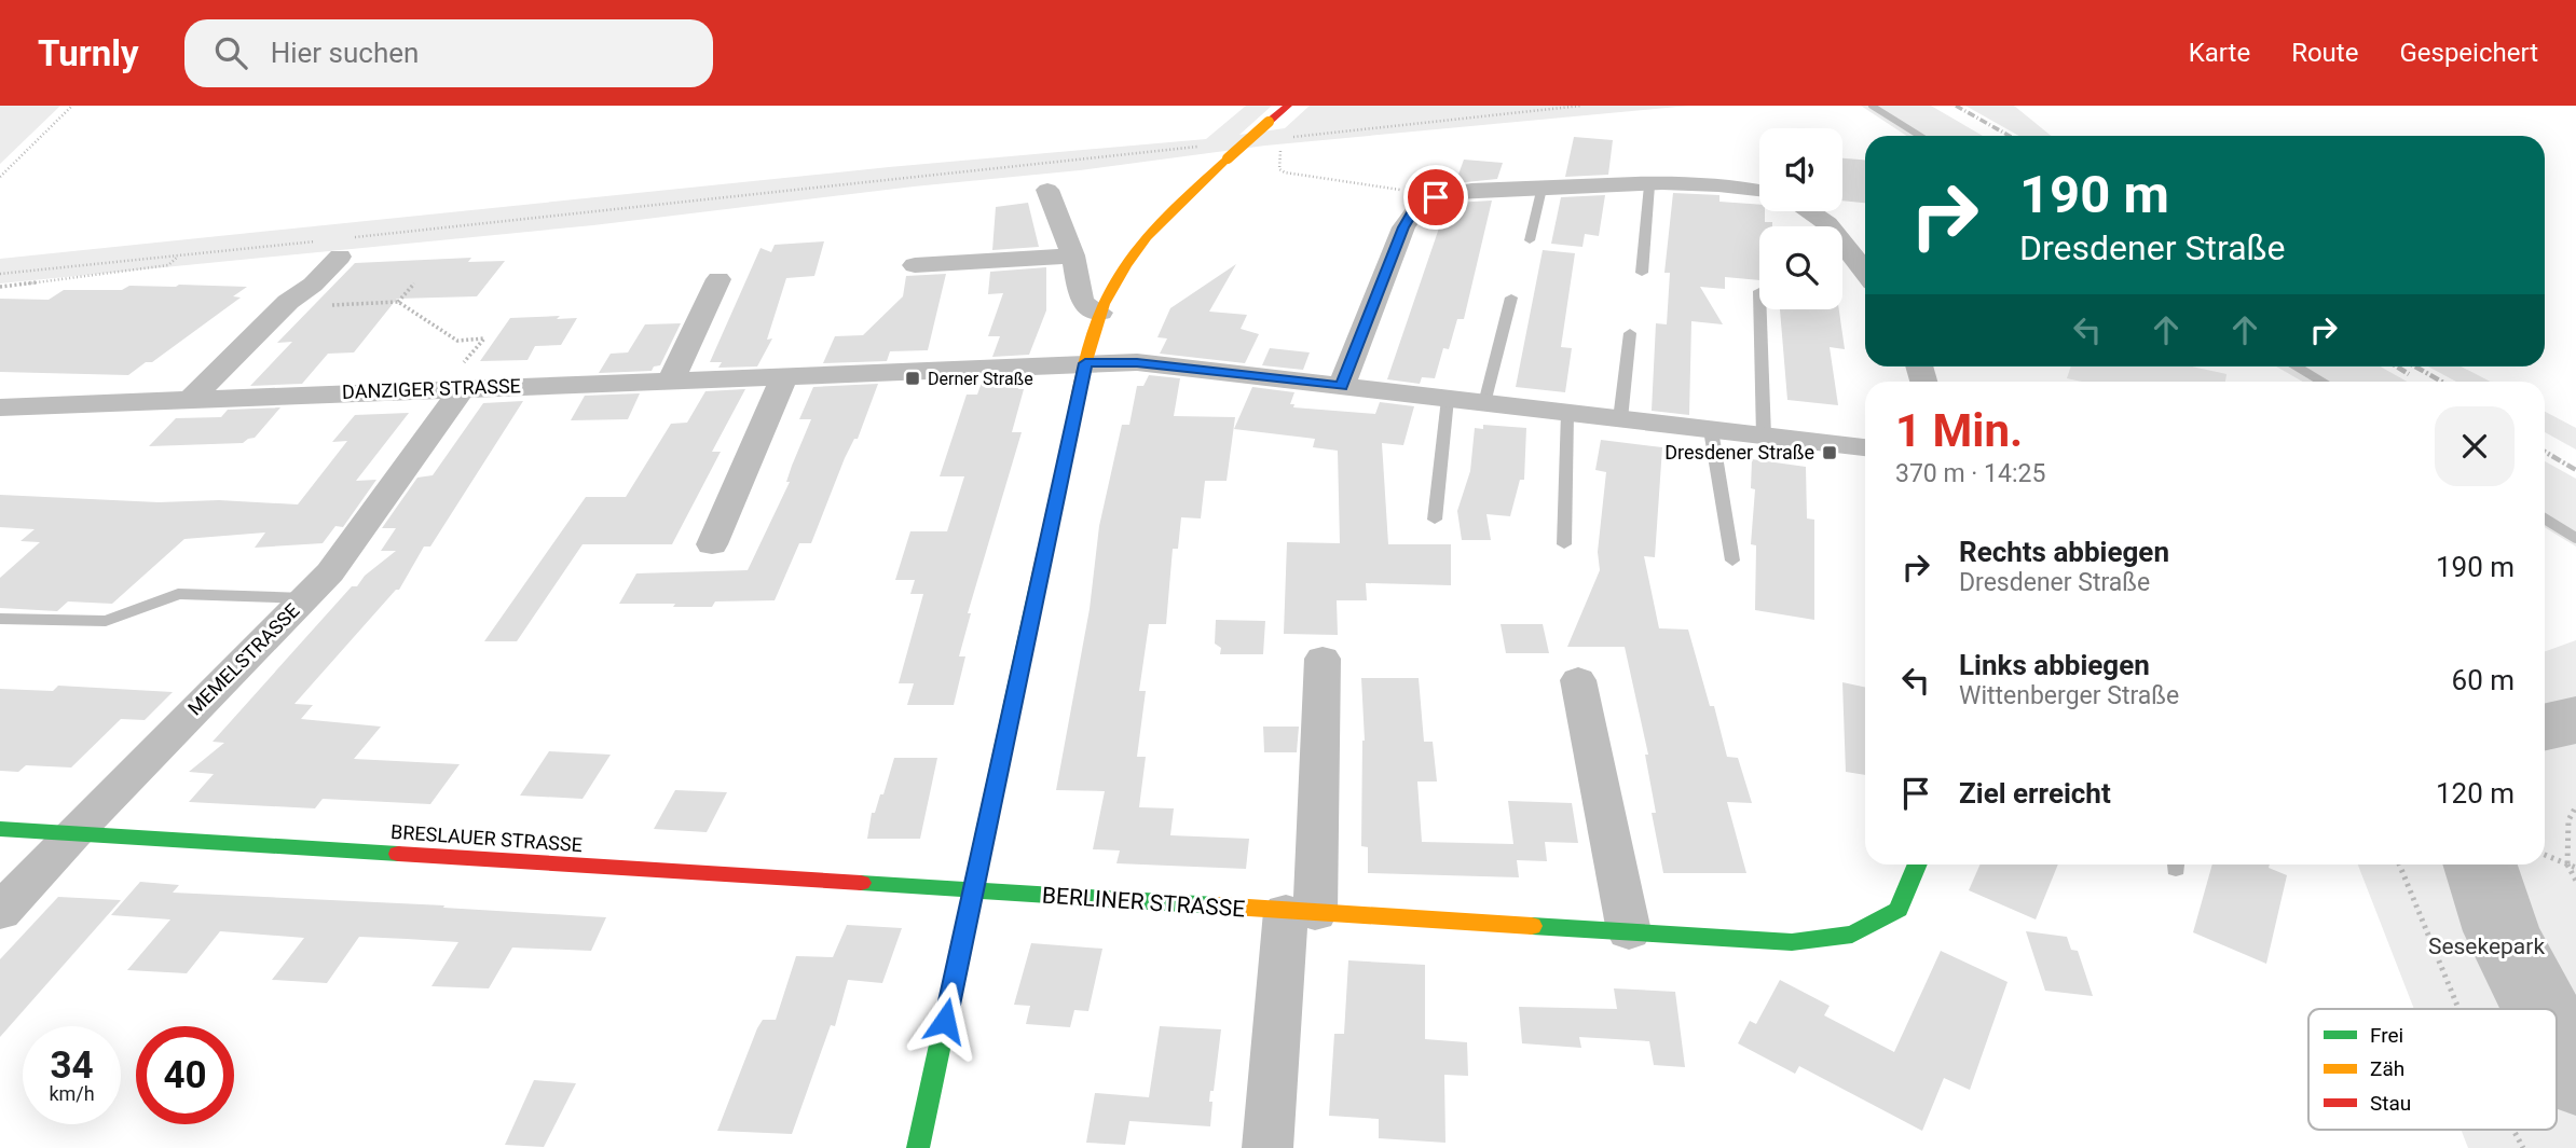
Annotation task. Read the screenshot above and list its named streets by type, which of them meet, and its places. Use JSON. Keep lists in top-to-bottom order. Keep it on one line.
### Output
{"streets":{"street":["DANZIGER STRASSE","MEMELSTRASSE","BRESLAUER STRASSE","BERLINER STRASSE"]},"crossings":[["DANZIGER STRASSE","MEMELSTRASSE"],["MEMELSTRASSE","BRESLAUER STRASSE"],["BRESLAUER STRASSE","BERLINER STRASSE"]],"parks":["Sesekepark"],"places":{"transit":["Derner Straße","Dresdener Straße"]},"legend":["Frei","Zäh","Stau"],"page":{"header":"Turnly","search":"Hier suchen","nav":["Karte","Route","Gespeichert"],"turn":["190 m","Dresdener Straße"],"heading":["1 Min.","370 m · 14:25"],"list":[{"name":"Rechts abbiegen","note":"Dresdener Straße","value":"190 m"},{"name":"Links abbiegen","note":"Wittenberger Straße","value":"60 m"},{"name":"Ziel erreicht","value":"120 m"}],"speed":"34 km/h","limit":"40"}}
